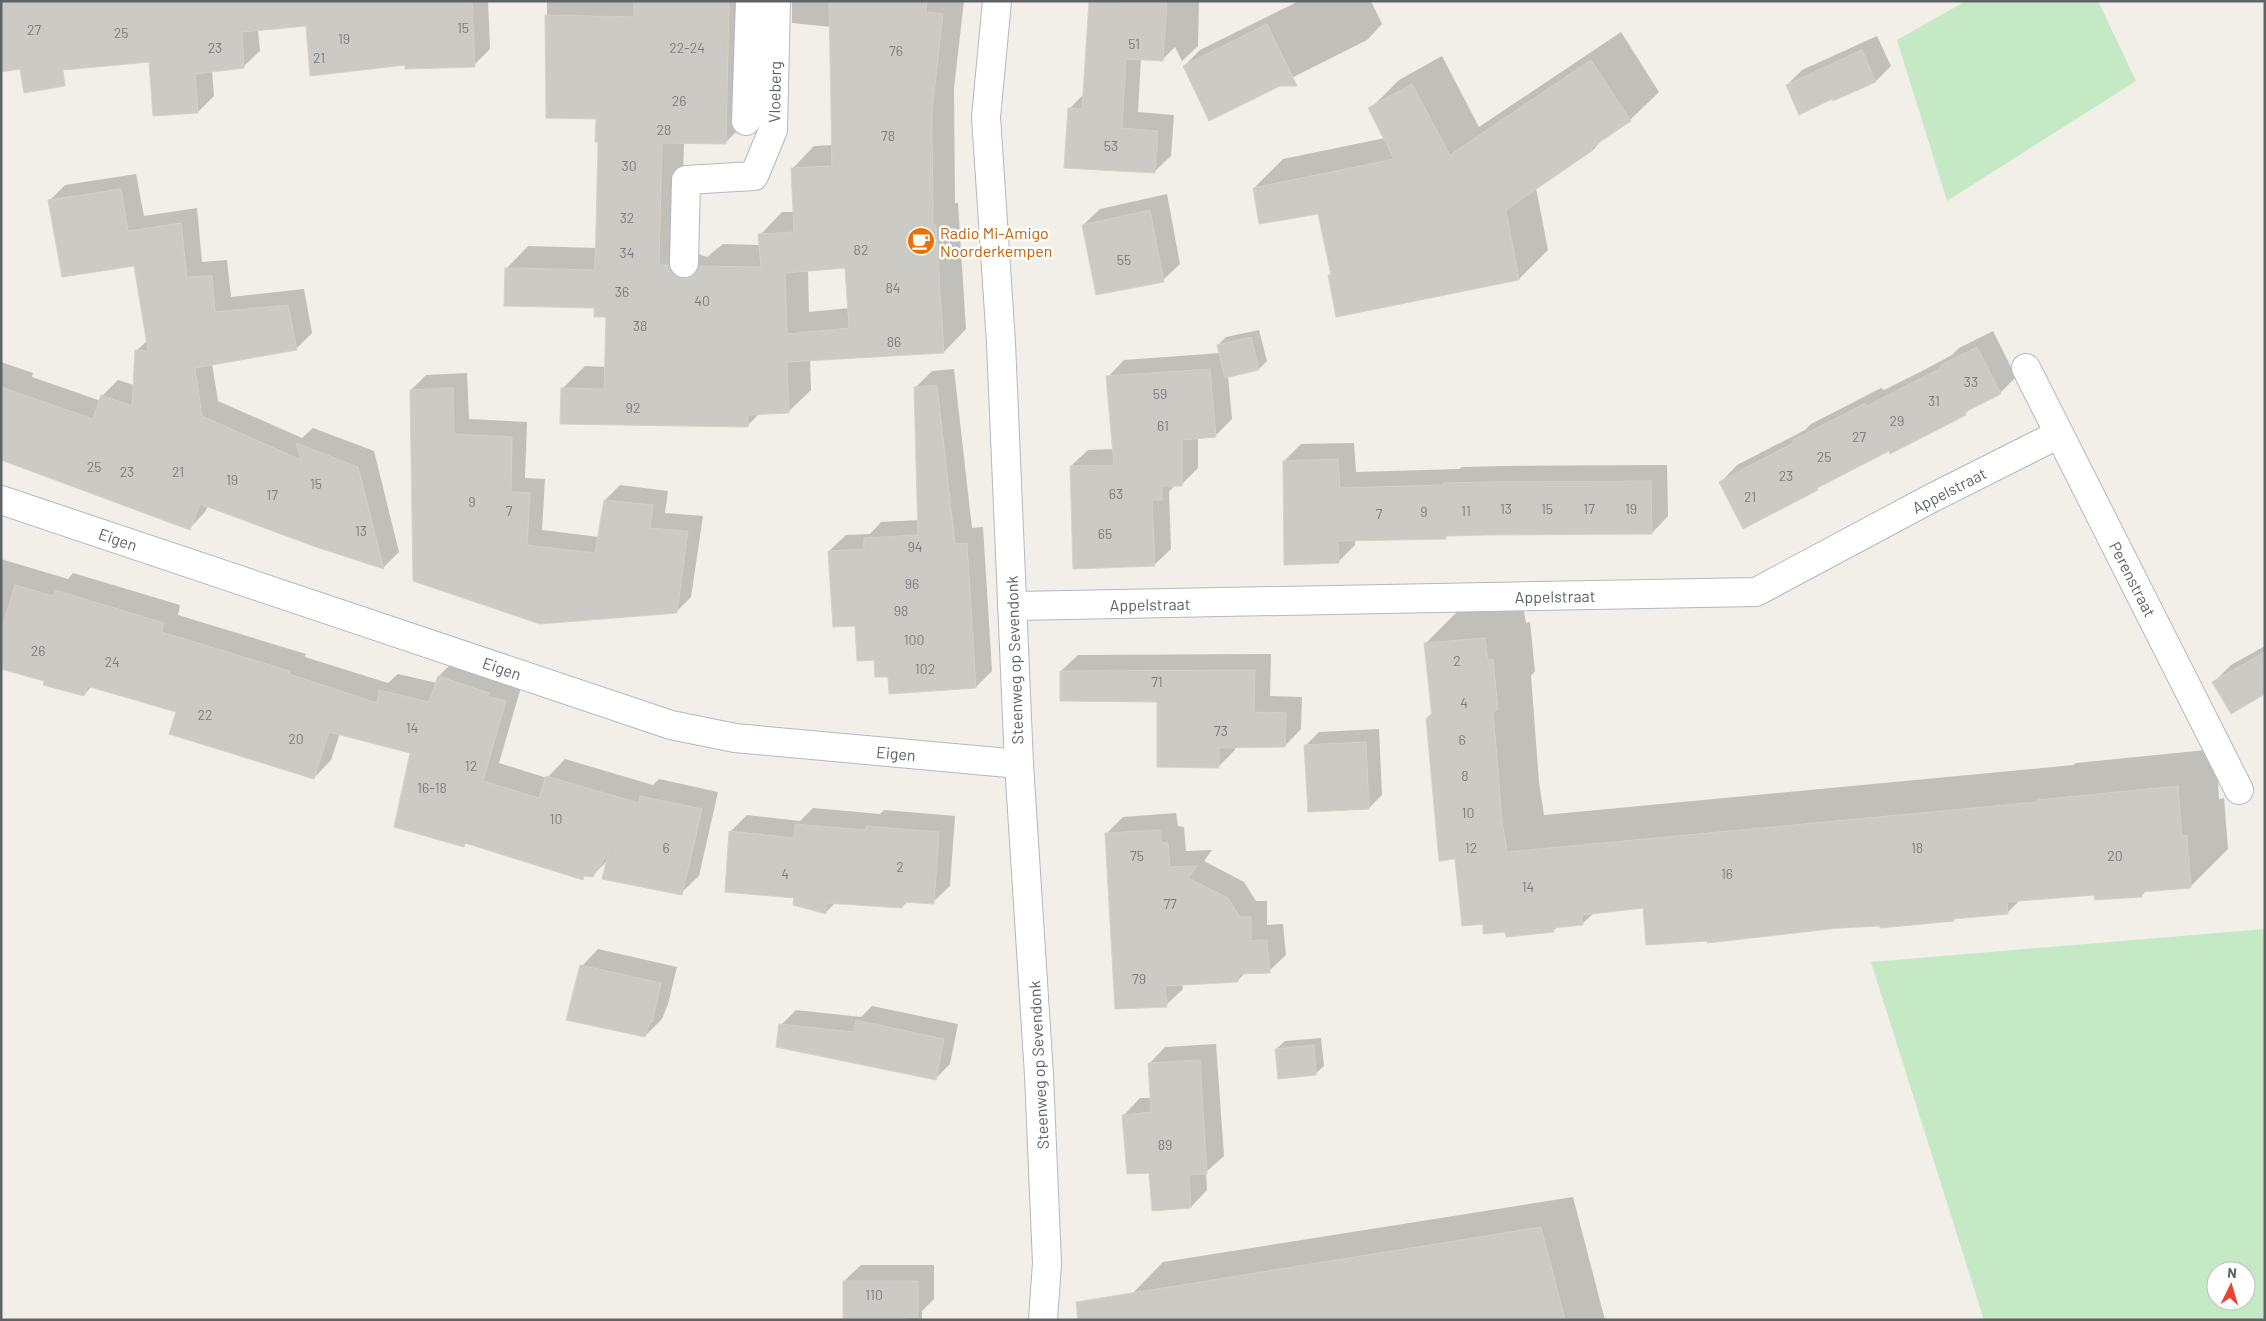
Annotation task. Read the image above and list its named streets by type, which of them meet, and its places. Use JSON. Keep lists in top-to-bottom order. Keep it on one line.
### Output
{"streets":{"street":["Vloeberg","Appelstraat","Eigen","Perenstraat","Steenweg op Sevendonk"]},"crossings":[["Appelstraat","Perenstraat"],["Appelstraat","Steenweg op Sevendonk"],["Eigen","Steenweg op Sevendonk"]],"places":{"cafe":["Radio Mi-Amigo Noorderkempen"]},"house_numbers":["15","27","25","19","51","23","22-24","76","21","26","28","78","53","30","32","82","34","55","84","36","40","38","86","33","59","31","92","29","61","27","25","25","23","21","23","19","15","63","17","21","9","13","15","17","19","7","11","9","7","13","65","94","96","98","100","26","2","24","102","71","4","22","14","73","20","6","12","8","16-18","10","10","6","12","18","75","20","2","4","16","14","77","79","89","110"],"north":"top"}
